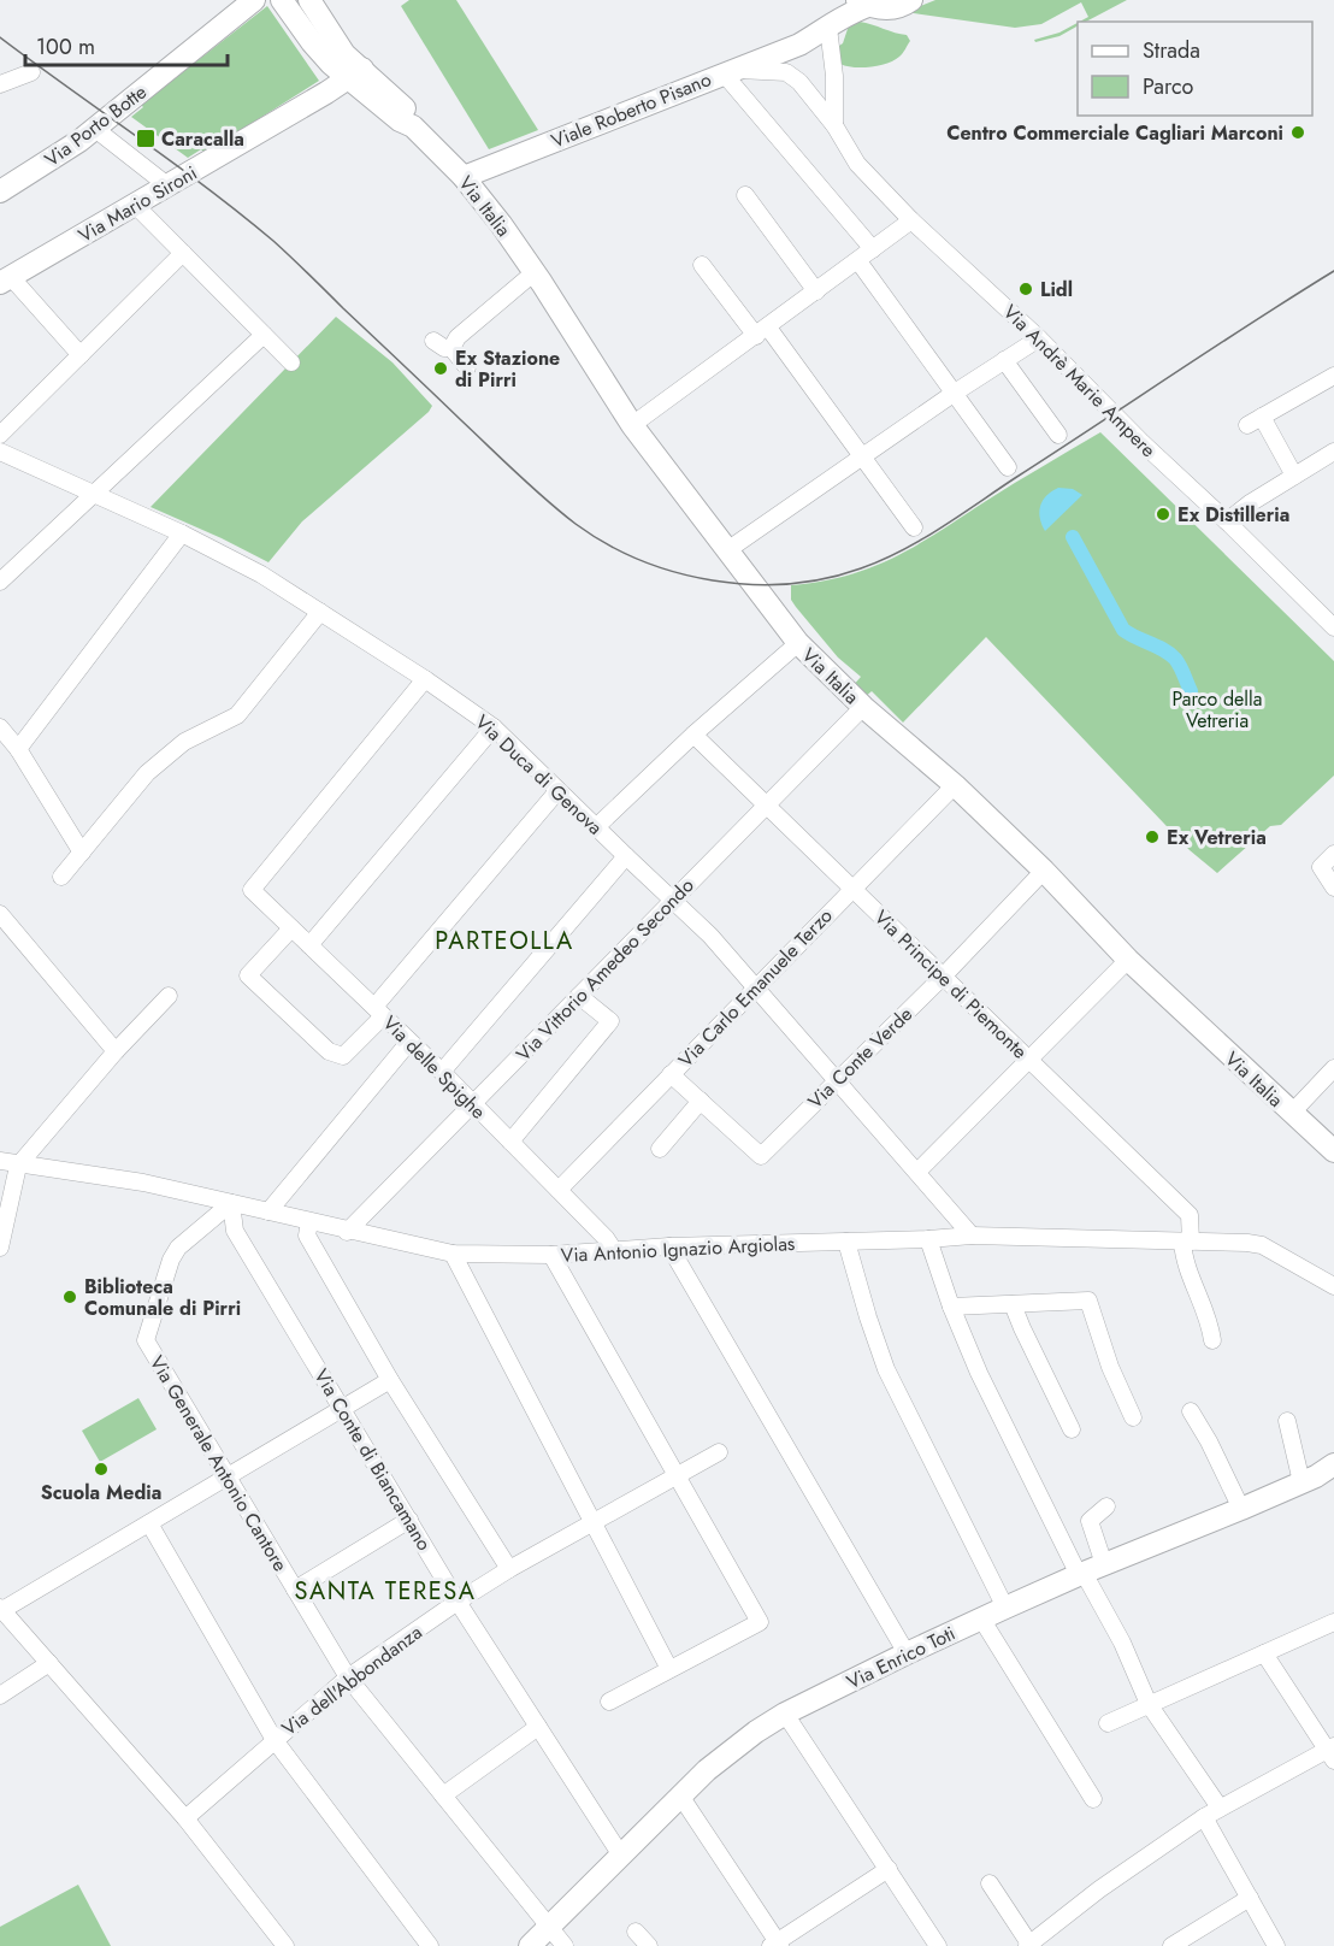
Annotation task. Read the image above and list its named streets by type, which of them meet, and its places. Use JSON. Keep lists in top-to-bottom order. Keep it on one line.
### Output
{"streets":{"street":["Viale Roberto Pisano","Via Porto Botte","Via Mario Sironi","Via Italia","Via Andrè Marie Ampere","Via Duca di Genova","Via Vittorio Amedeo Secondo","Via Principe di Piemonte","Via Carlo Emanuele Terzo","Via Conte Verde","Via delle Spighe","Via Antonio Ignazio Argiolas","Via Conte di Biancamano","Via Generale Antonio Cantore","Via Enrico Toti","Via dell'Abbondanza"]},"crossings":[["Viale Roberto Pisano","Via Italia"],["Viale Roberto Pisano","Via Andrè Marie Ampere"],["Via Mario Sironi","Via Italia"],["Via Italia","Via Vittorio Amedeo Secondo"],["Via Italia","Via Carlo Emanuele Terzo"],["Via Italia","Via Conte Verde"],["Via Duca di Genova","Via Vittorio Amedeo Secondo"],["Via Duca di Genova","Via Carlo Emanuele Terzo"],["Via Duca di Genova","Via Conte Verde"],["Via Duca di Genova","Via delle Spighe"],["Via Duca di Genova","Via Antonio Ignazio Argiolas"],["Via Vittorio Amedeo Secondo","Via Principe di Piemonte"],["Via Vittorio Amedeo Secondo","Via delle Spighe"],["Via Vittorio Amedeo Secondo","Via Antonio Ignazio Argiolas"],["Via Principe di Piemonte","Via Carlo Emanuele Terzo"],["Via Principe di Piemonte","Via Conte Verde"],["Via Principe di Piemonte","Via Antonio Ignazio Argiolas"],["Via Carlo Emanuele Terzo","Via Conte Verde"],["Via Carlo Emanuele Terzo","Via delle Spighe"],["Via delle Spighe","Via Antonio Ignazio Argiolas"],["Via Antonio Ignazio Argiolas","Via Conte di Biancamano"],["Via Antonio Ignazio Argiolas","Via Generale Antonio Cantore"],["Via Conte di Biancamano","Via Generale Antonio Cantore"],["Via Conte di Biancamano","Via Enrico Toti"],["Via Conte di Biancamano","Via dell'Abbondanza"],["Via Generale Antonio Cantore","Via Enrico Toti"],["Via Generale Antonio Cantore","Via dell'Abbondanza"]],"districts":["PARTEOLLA","SANTA TERESA"],"parks":["Parco della Vetreria"],"places":{"other":["Centro Commerciale Cagliari Marconi","Lidl","Ex Stazione di Pirri","Ex Distilleria","Ex Vetreria","Biblioteca Comunale di Pirri","Scuola Media"],"transit":["Caracalla"]},"legend":["Strada","Parco"],"scale_bar":"100 m"}
